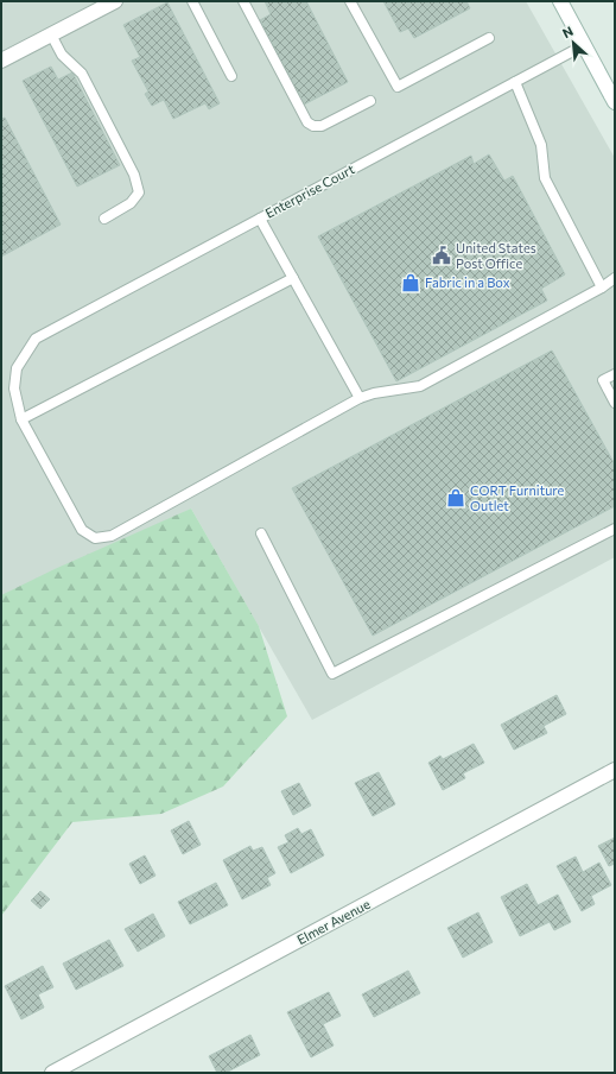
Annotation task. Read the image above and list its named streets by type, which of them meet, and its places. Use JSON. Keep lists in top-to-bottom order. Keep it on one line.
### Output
{"streets":{"street":["Elmer Avenue"],"lane":["Enterprise Court"]},"places":{"public building":["United States Post Office"],"shop":["Fabric in a Box","CORT Furniture Outlet"]},"north":"top left"}
